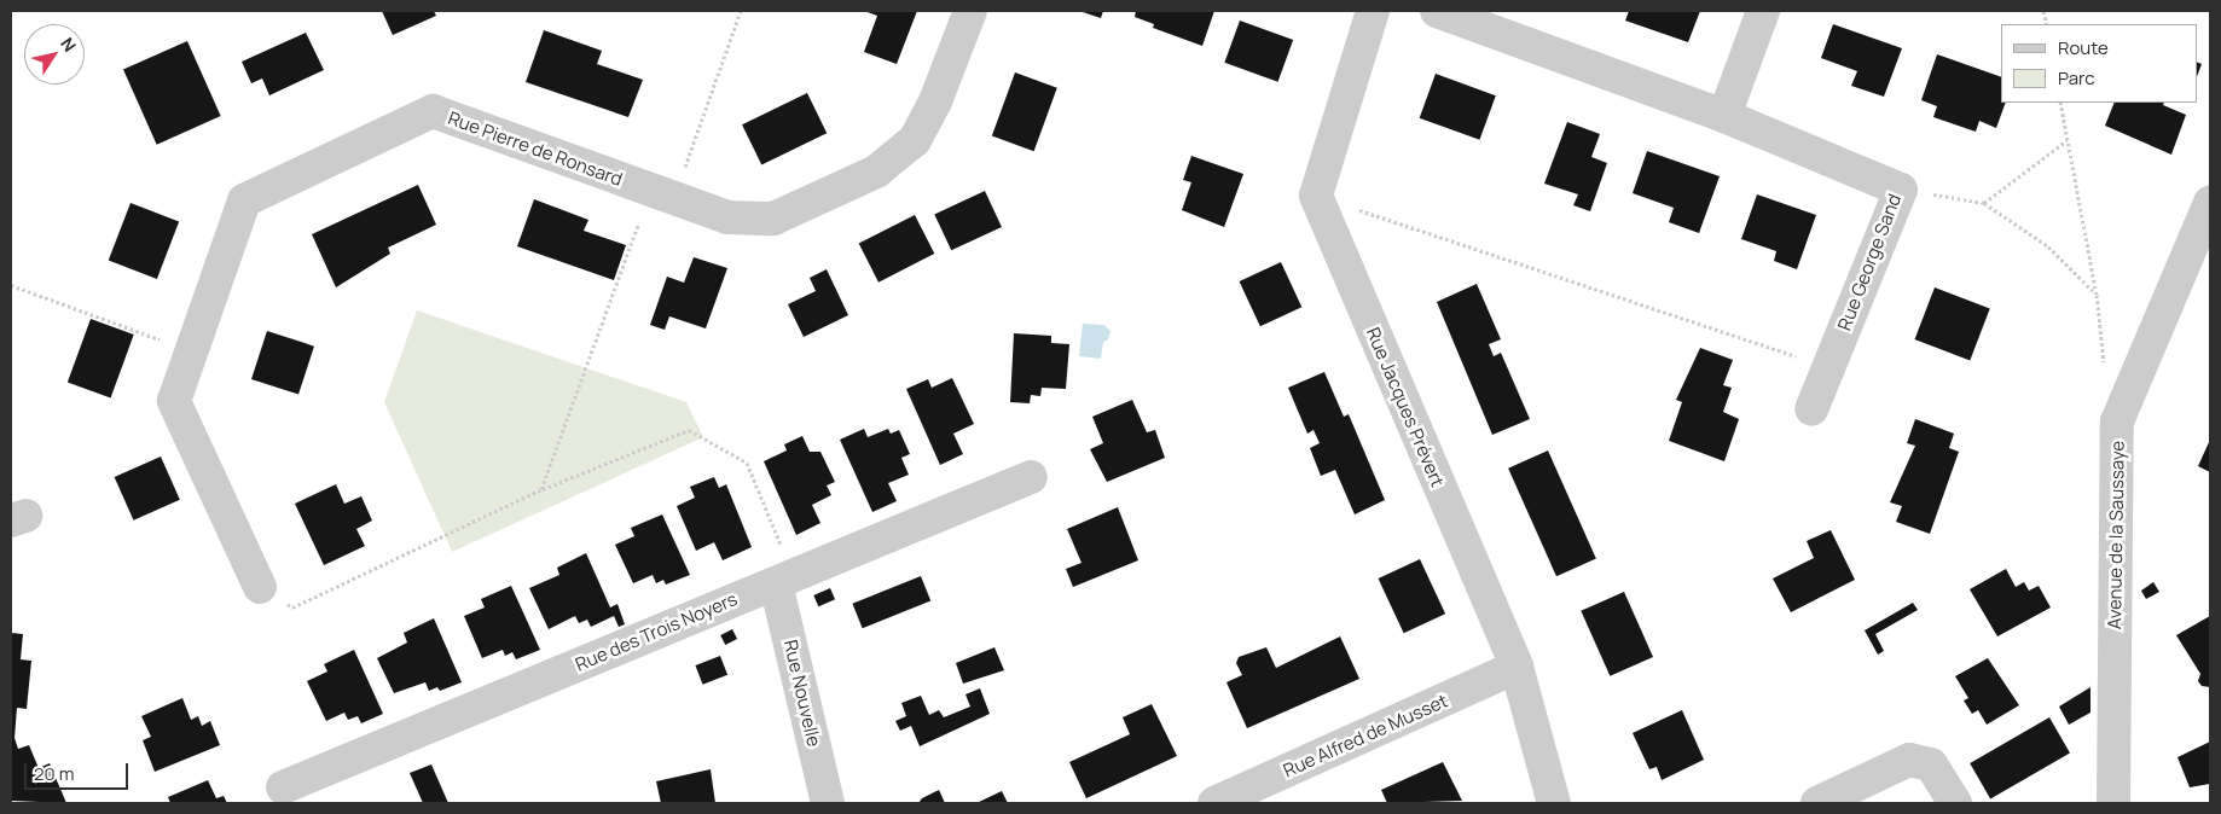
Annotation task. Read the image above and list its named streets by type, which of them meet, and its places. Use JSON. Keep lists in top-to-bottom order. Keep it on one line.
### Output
{"streets":{"street":["Rue Pierre de Ronsard","Rue George Sand","Rue Jacques Prévert","Avenue de la Saussaye","Rue des Trois Noyers","Rue Nouvelle","Rue Alfred de Musset"]},"crossings":[["Rue Jacques Prévert","Rue Alfred de Musset"],["Rue des Trois Noyers","Rue Nouvelle"]],"legend":["Route","Parc"],"scale_bar":"20 m","north":"top right"}
